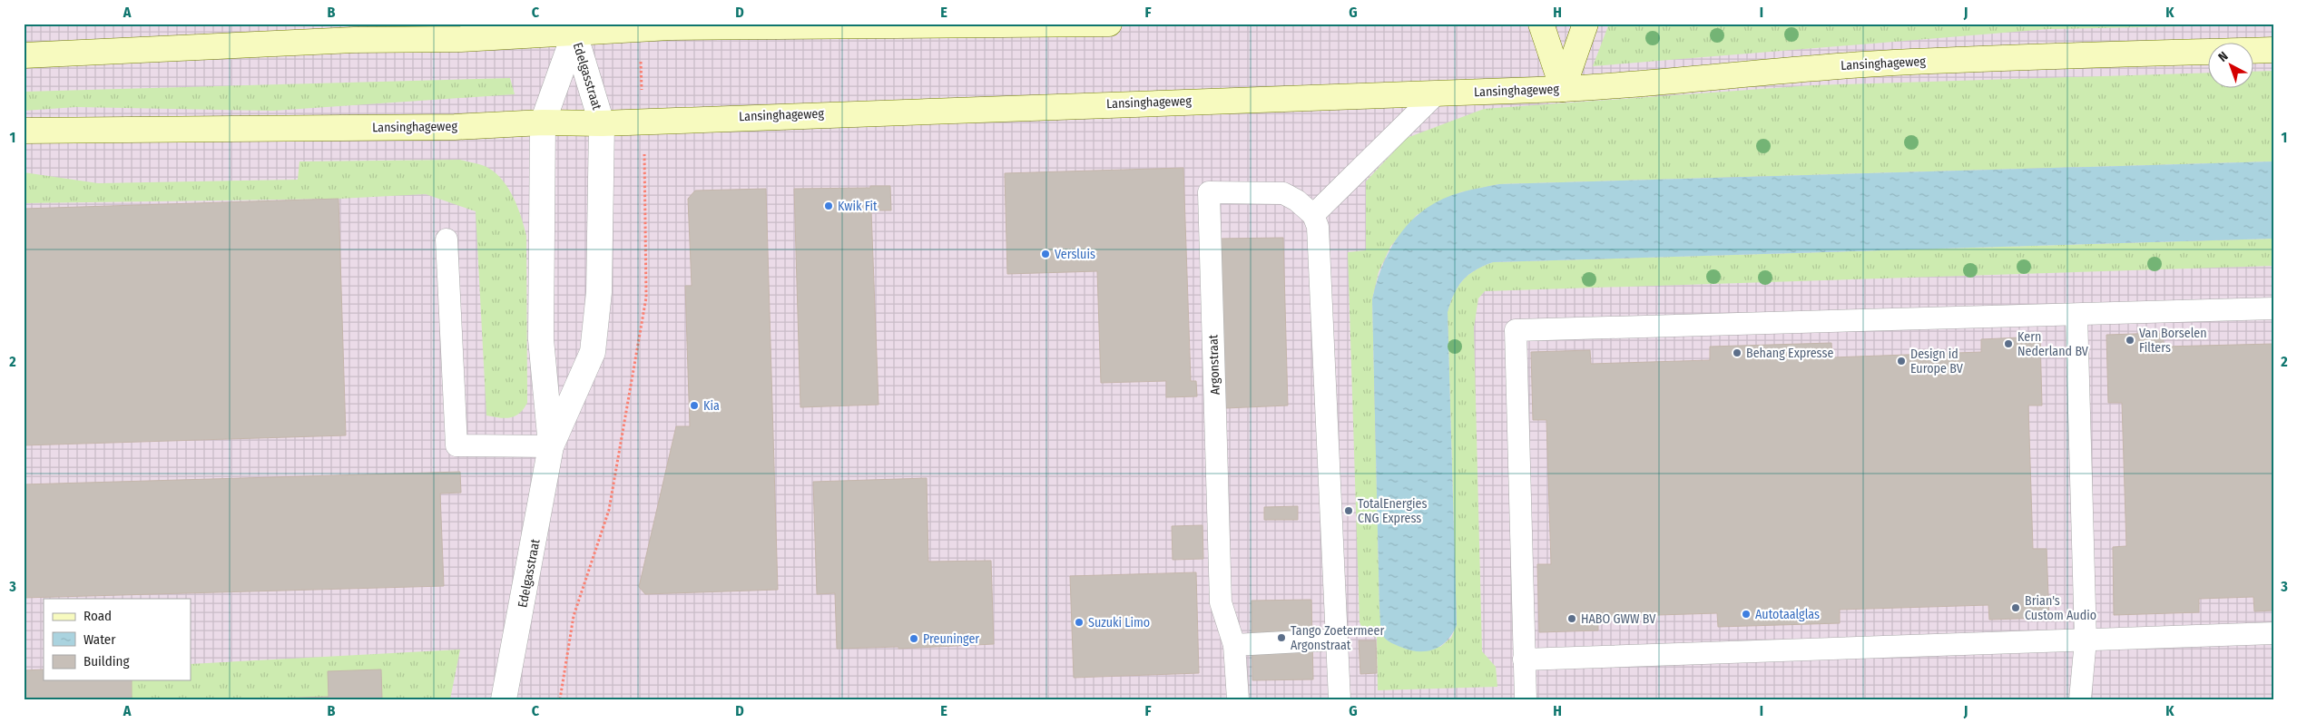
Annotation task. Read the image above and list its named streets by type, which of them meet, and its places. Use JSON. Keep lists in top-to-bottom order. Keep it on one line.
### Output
{"streets":{"street":["Lansinghageweg","Edelgasstraat"],"lane":["Argonstraat"]},"crossings":[["Lansinghageweg","Edelgasstraat"]],"places":["Kwik Fit","Versluis","Van Borselen Filters","Kern Nederland BV","Behang Expresse","Design id Europe BV","Kia","TotalEnergies CNG Express","Brian's Custom Audio","Autotaalglas","HABO GWW BV","Suzuki Limo","Tango Zoetermeer Argonstraat","Preuninger"],"legend":["Road","Water","Building"],"north":"top left","grid":{"columns":["A","B","C","D","E","F","G","H","I","J","K"],"rows":["1","2","3"]}}
